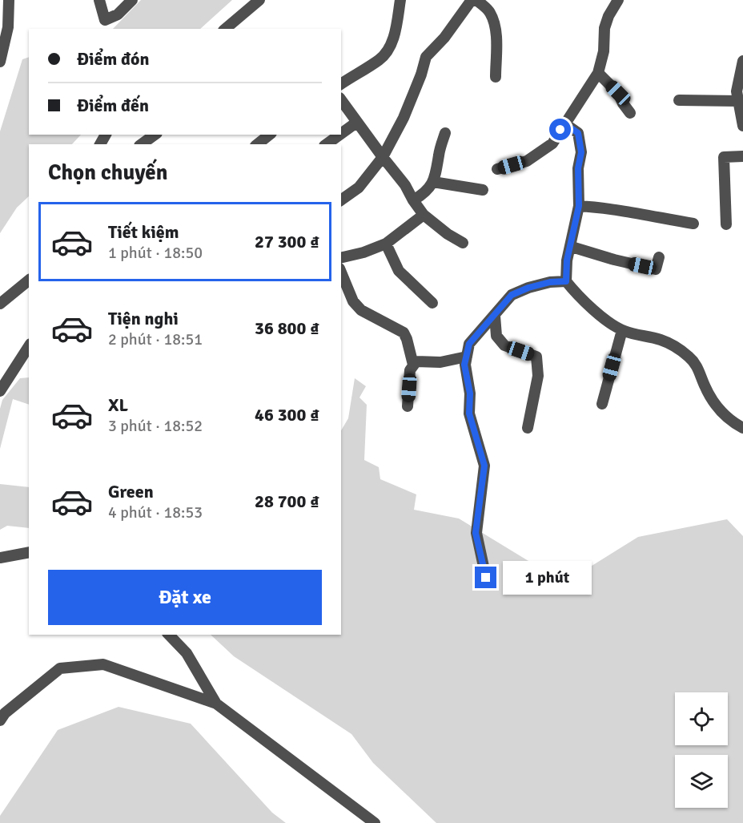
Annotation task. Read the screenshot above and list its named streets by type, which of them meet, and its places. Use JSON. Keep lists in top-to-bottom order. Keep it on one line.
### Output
{"page":{"banner":["Điểm đón","Điểm đến"],"heading":"Chọn chuyến","list":[{"name":"Tiết kiệm","note":"1 phút · 18:50","value":"27 300 ₫"},{"name":"Tiện nghi","note":"2 phút · 18:51","value":"36 800 ₫"},{"name":"XL","note":"3 phút · 18:52","value":"46 300 ₫"},{"name":"Green","note":"4 phút · 18:53","value":"28 700 ₫"}],"buttons":"Đặt xe","bubble":"1 phút"}}
